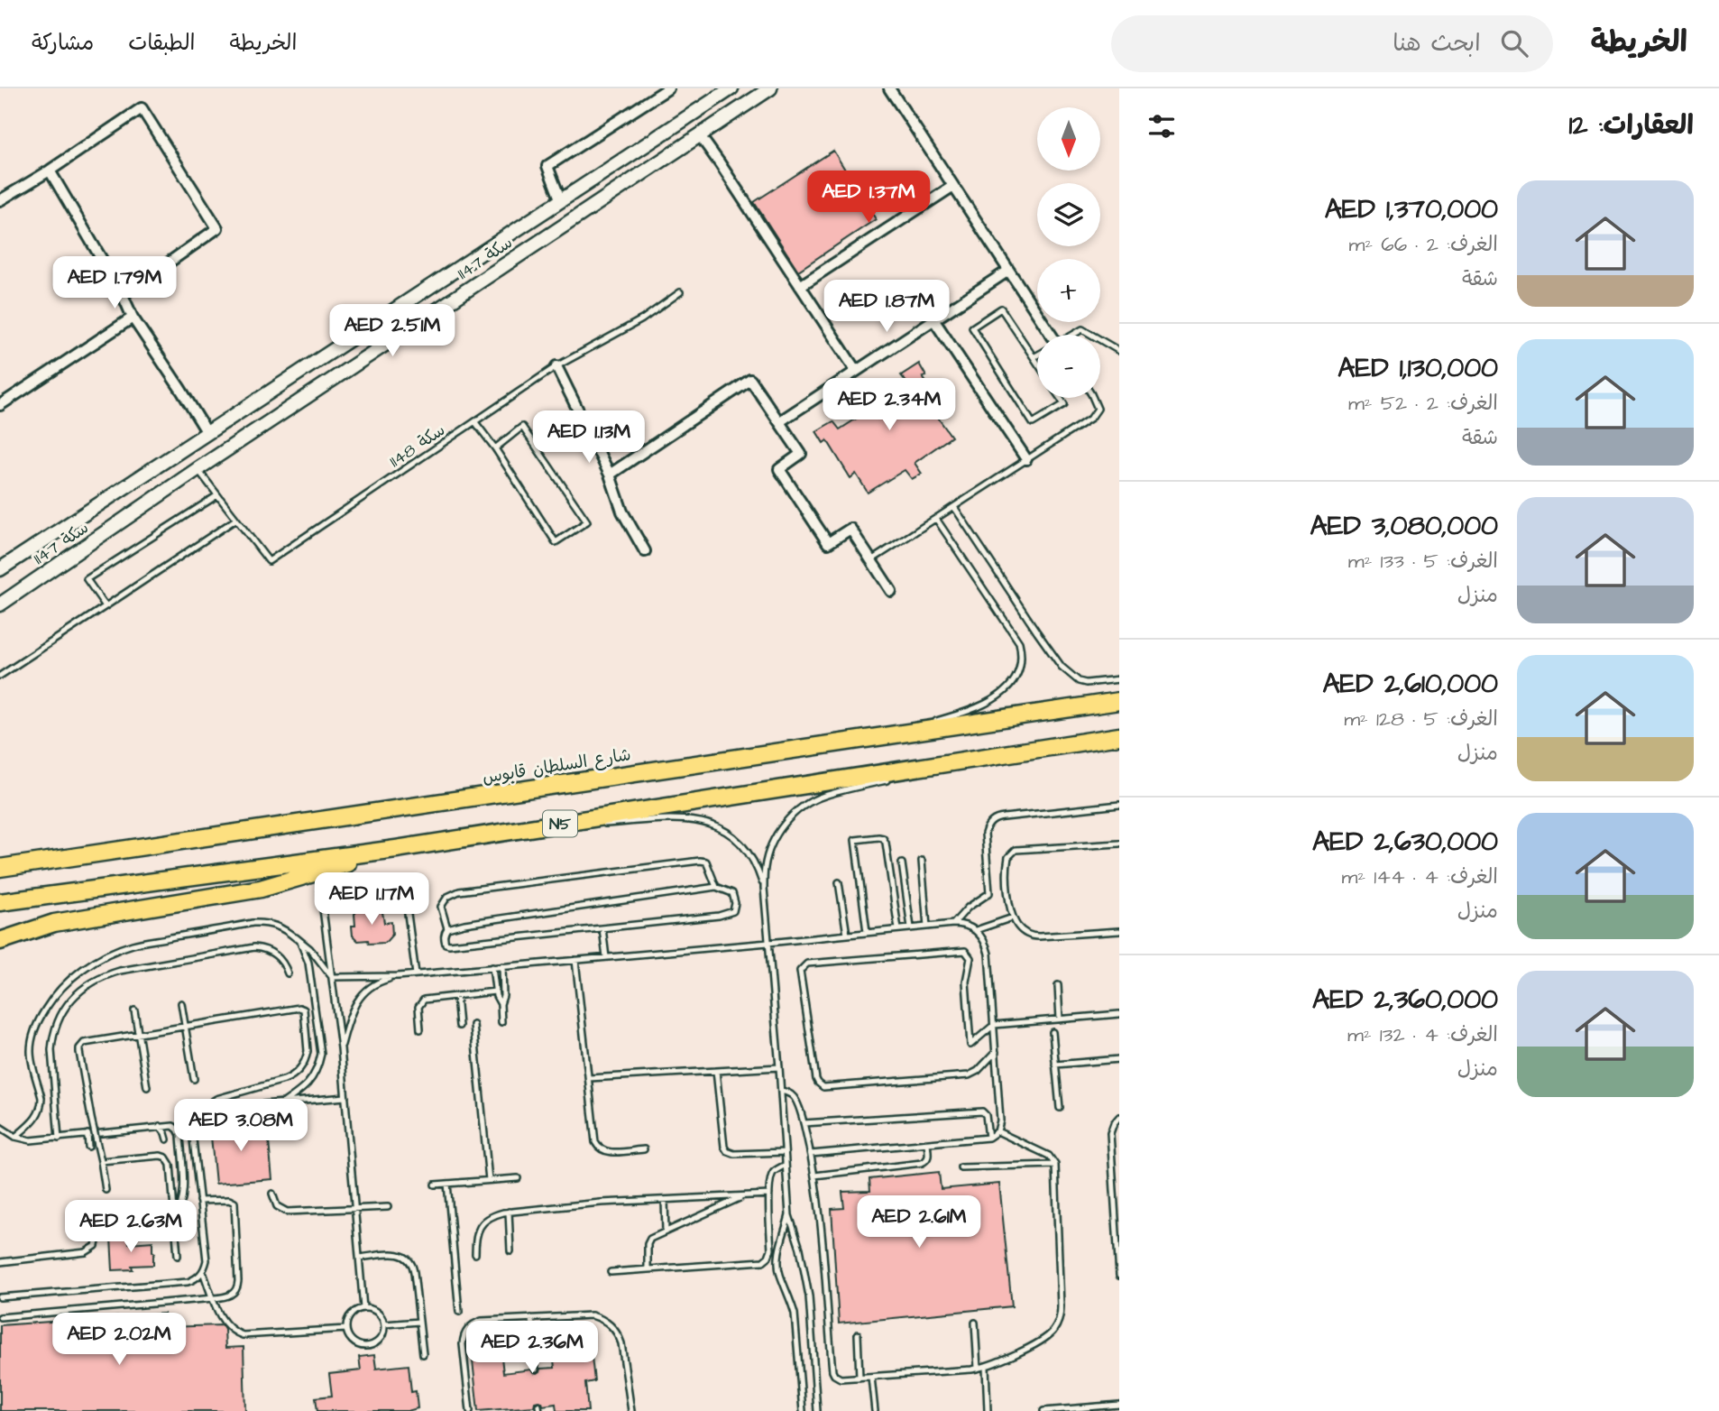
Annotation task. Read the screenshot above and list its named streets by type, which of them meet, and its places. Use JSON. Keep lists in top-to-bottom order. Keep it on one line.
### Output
{"streets":{"highway":["شارع السلطان قابوس","N5"],"street":["سكة 1147"],"lane":["سكة 1148"]},"crossings":[["سكة 1147","سكة 1148"]],"north":"bottom","page":{"header":"الخريطة","search":"ابحث هنا","nav":["الخريطة","الطبقات","مشاركة"],"heading":"العقارات: 12","map_buttons":["+","−"],"list":[{"name":"AED 1,370,000","note":"الغرف: 2 · 66 m² · شقة"},{"name":"AED 1,130,000","note":"الغرف: 2 · 52 m² · شقة"},{"name":"AED 3,080,000","note":"الغرف: 5 · 133 m² · منزل"},{"name":"AED 2,610,000","note":"الغرف: 5 · 128 m² · منزل"},{"name":"AED 2,630,000","note":"الغرف: 4 · 144 m² · منزل"},{"name":"AED 2,360,000","note":"الغرف: 4 · 132 m² · منزل"}],"price":["AED 1.37M","AED 1.79M","AED 1.87M","AED 2.51M","AED 2.34M","AED 1.13M","AED 1.17M","AED 3.08M","AED 2.61M","AED 2.63M","AED 2.02M","AED 2.36M"]}}
